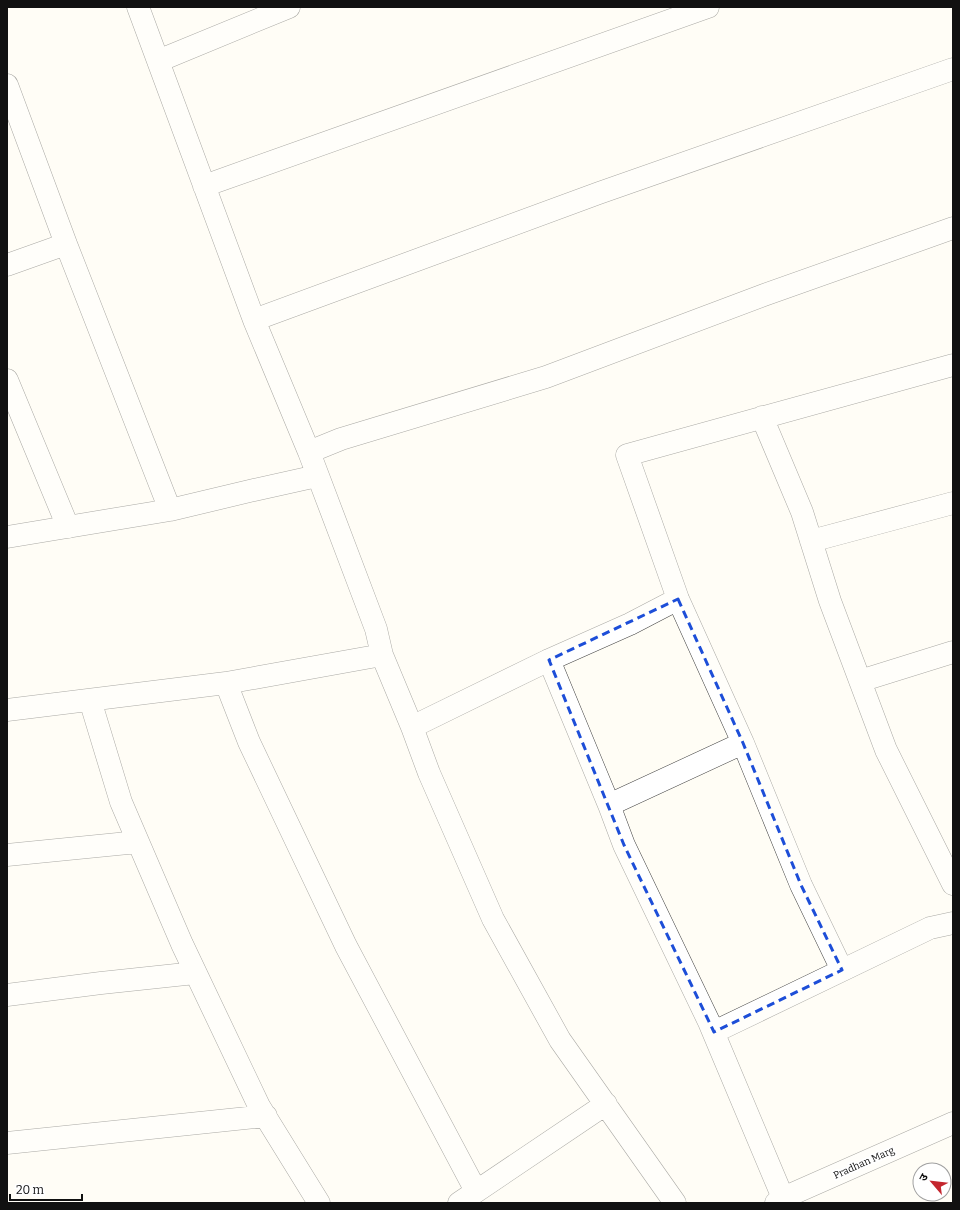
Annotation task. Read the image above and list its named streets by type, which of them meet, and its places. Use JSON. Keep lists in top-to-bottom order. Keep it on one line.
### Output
{"streets":{"street":["Pradhan Marg"]},"scale_bar":"20 m","north":"top left"}
